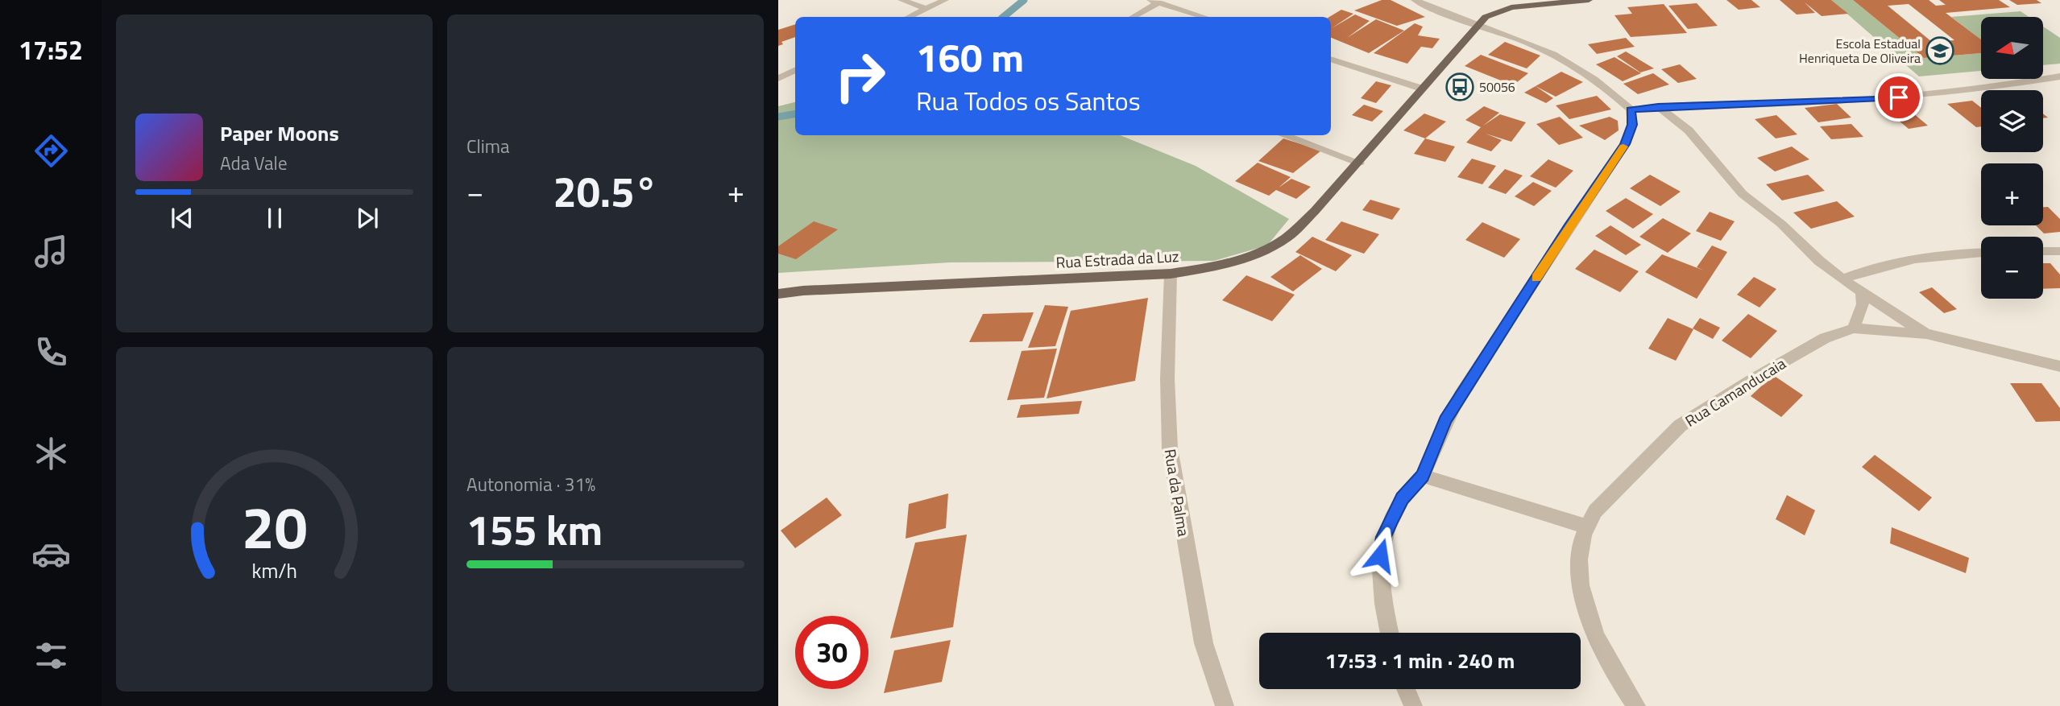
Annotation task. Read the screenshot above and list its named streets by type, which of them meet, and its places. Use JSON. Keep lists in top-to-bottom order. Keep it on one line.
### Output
{"streets":{"main road":["Rua Estrada da Luz"],"street":["Rua Camanducaia","Rua da Palma"]},"crossings":[["Rua Estrada da Luz","Rua da Palma"]],"places":{"school or university":["Escola Estadual Henriqueta De Oliveira"],"bus stop":["50056"]},"north":"left","page":{"tabs":"17:52","tile":["Clima",["Autonomia · 31%","155 km"]],"map_buttons":["+","−"],"turn":["160 m","Rua Todos os Santos"],"song":["Paper Moons","Ada Vale"],"heat":["−","20.5°","+"],"limit":"30","trip":"17:53 · 1 min · 240 m","gauge":["20","km/h"]}}
